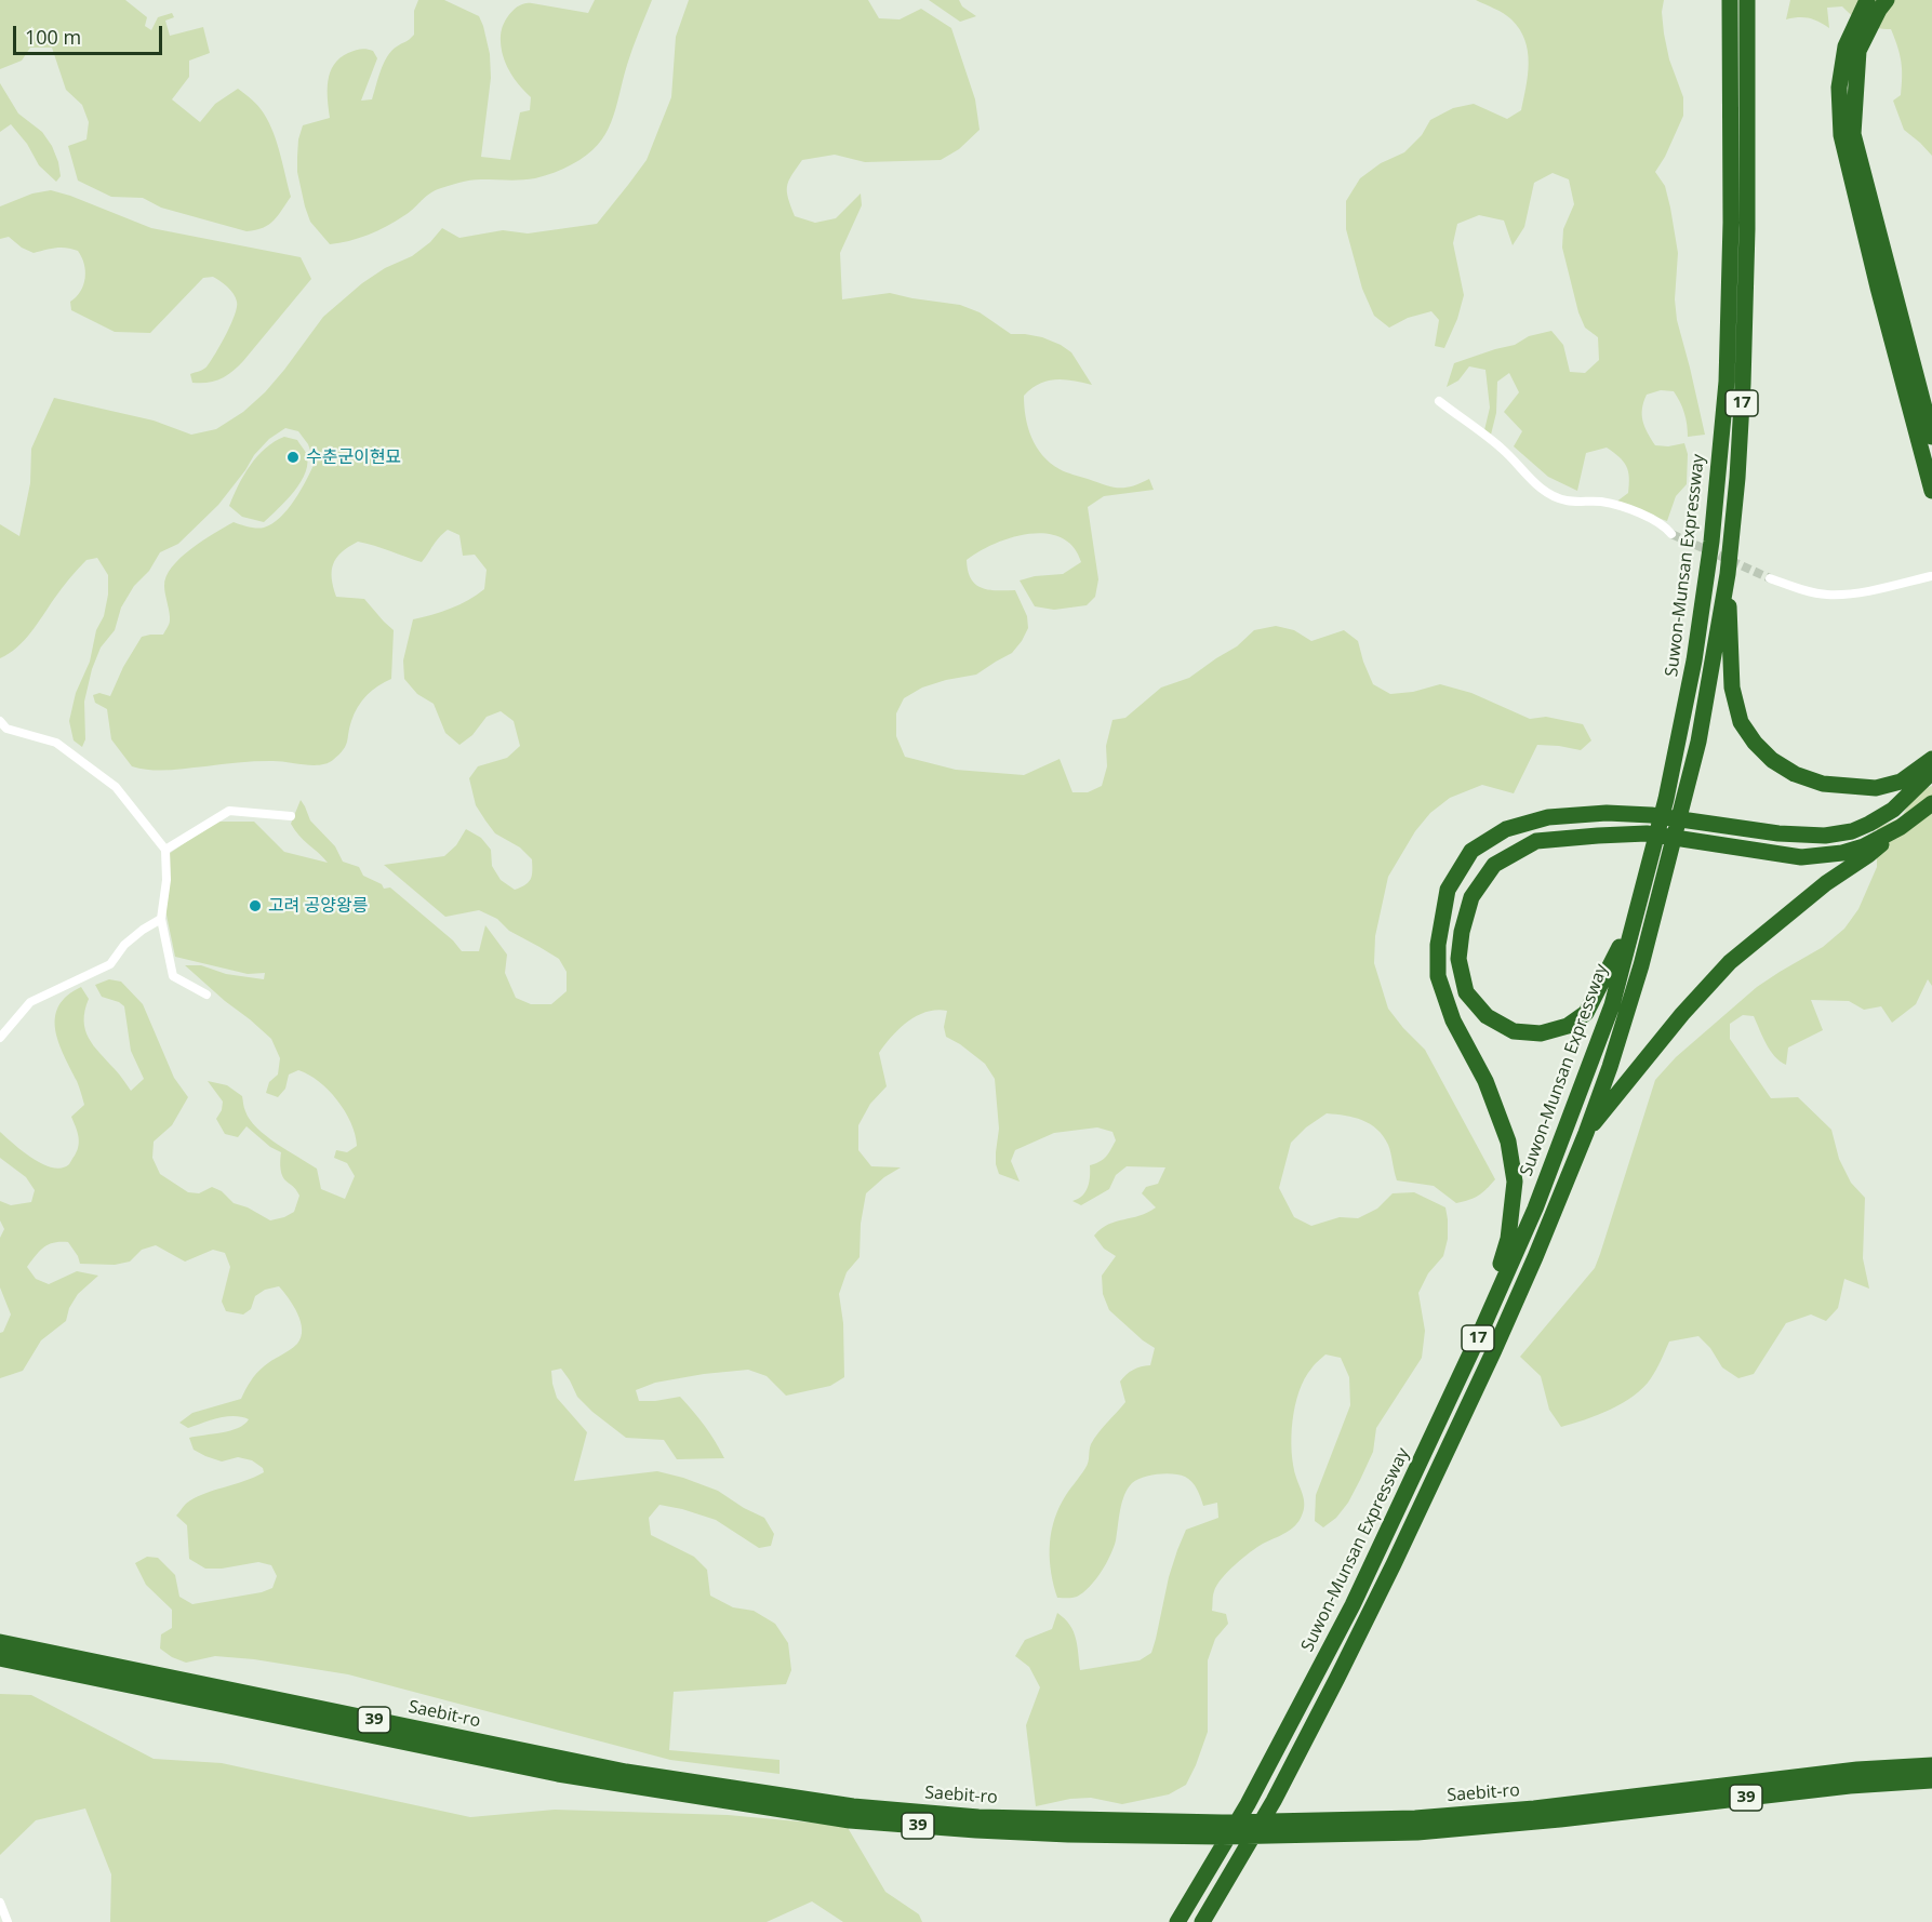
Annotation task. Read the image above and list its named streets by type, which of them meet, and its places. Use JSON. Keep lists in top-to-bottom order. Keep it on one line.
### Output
{"streets":{"highway":["17","Suwon-Munsan Expressway","Saebit-ro","39"]},"places":["수춘군이현묘","고려 공양왕릉"],"scale_bar":"100 m"}
